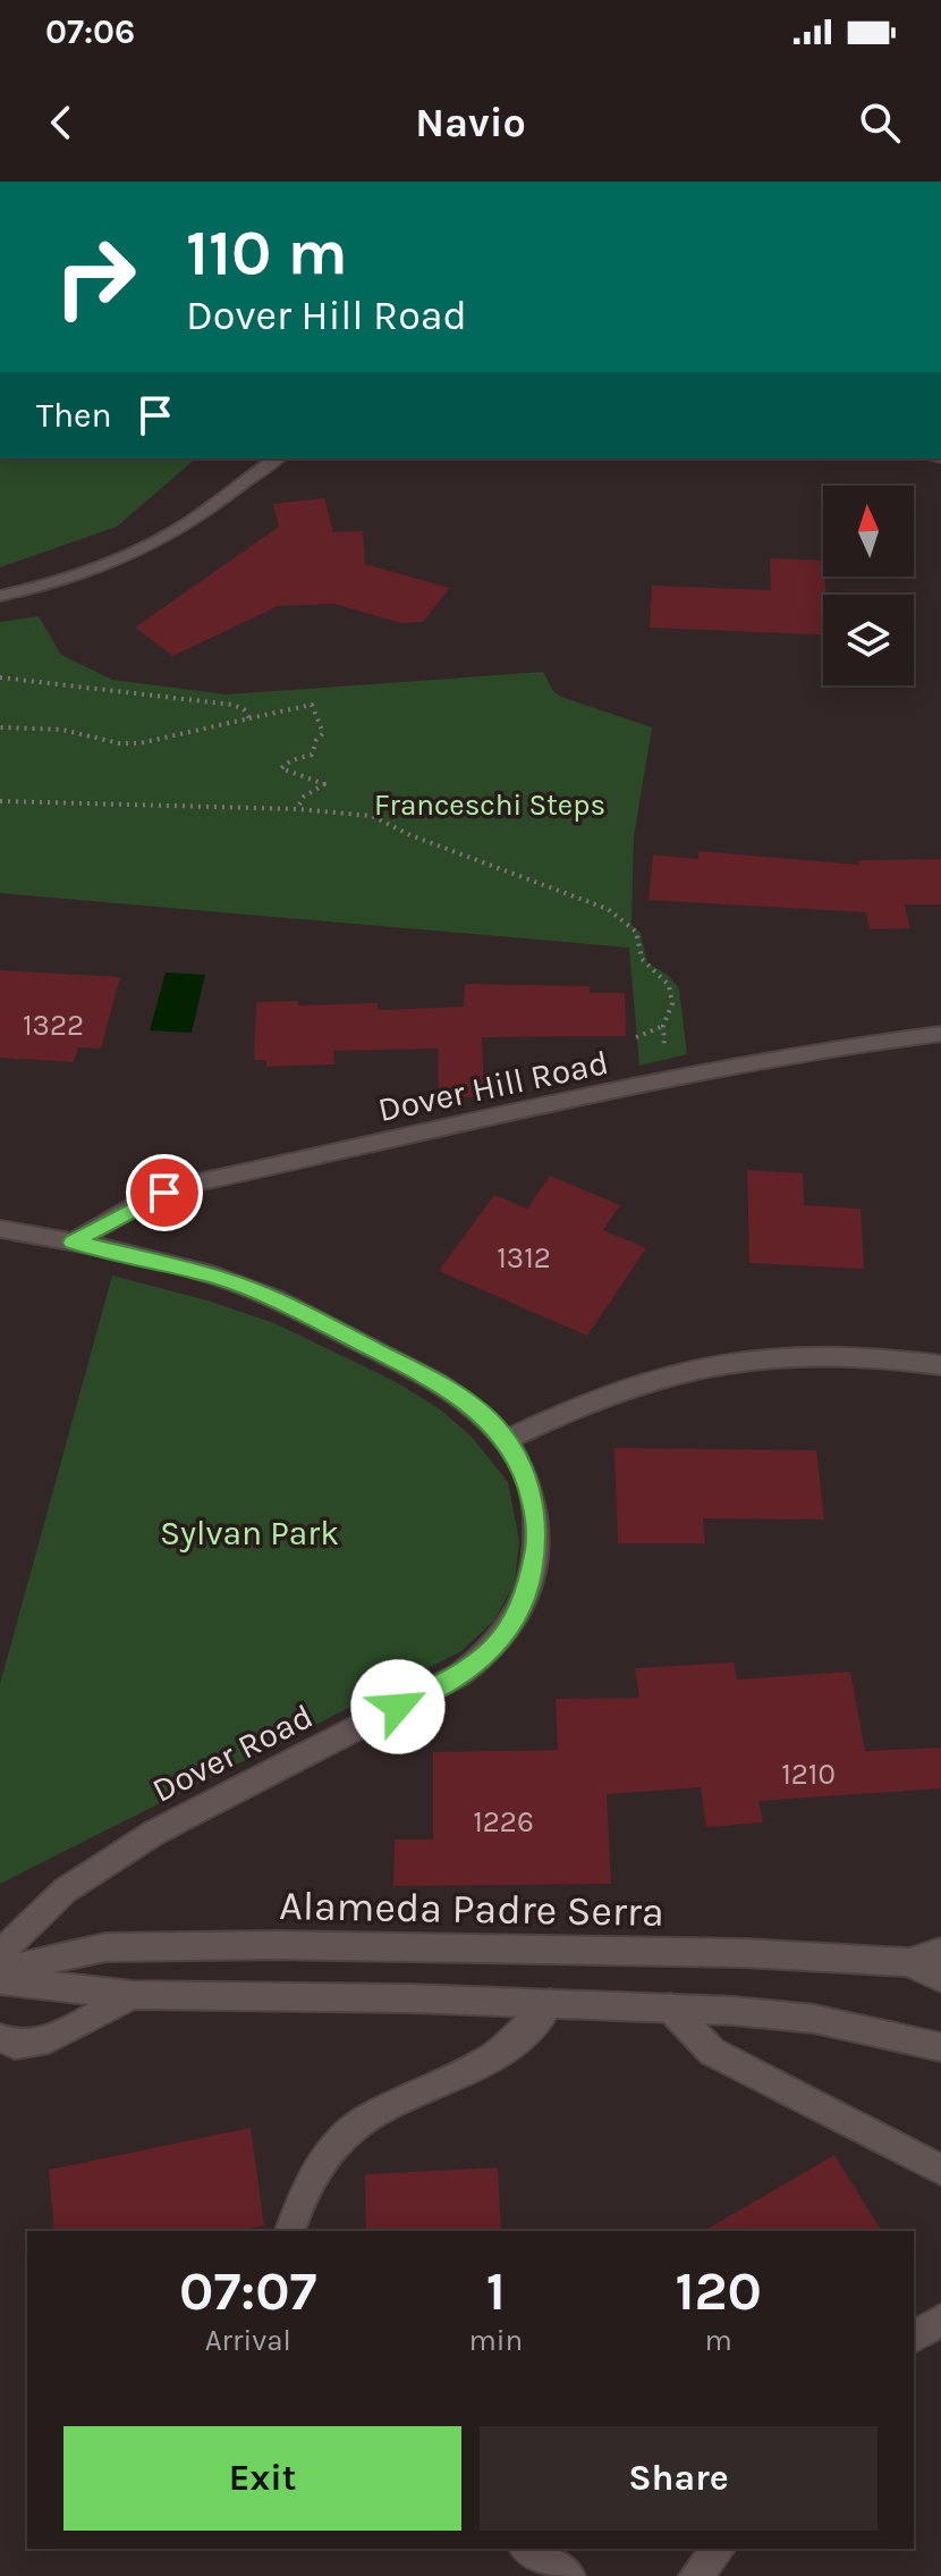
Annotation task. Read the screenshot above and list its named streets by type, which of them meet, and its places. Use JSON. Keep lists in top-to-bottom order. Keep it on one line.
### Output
{"streets":{"street":["Dover Hill Road","Dover Road","Alameda Padre Serra"]},"crossings":[["Dover Hill Road","Dover Road"]],"parks":["Franceschi Steps","Sylvan Park"],"house_numbers":["1322","1312","1210","1226"],"north":"top","page":{"status":"07:06","header":"Navio","turn":["110 m","Dover Hill Road"],"then":"Then","eta":["07:07","Arrival","1","min","120","m"],"buttons":["Exit","Share"]}}
